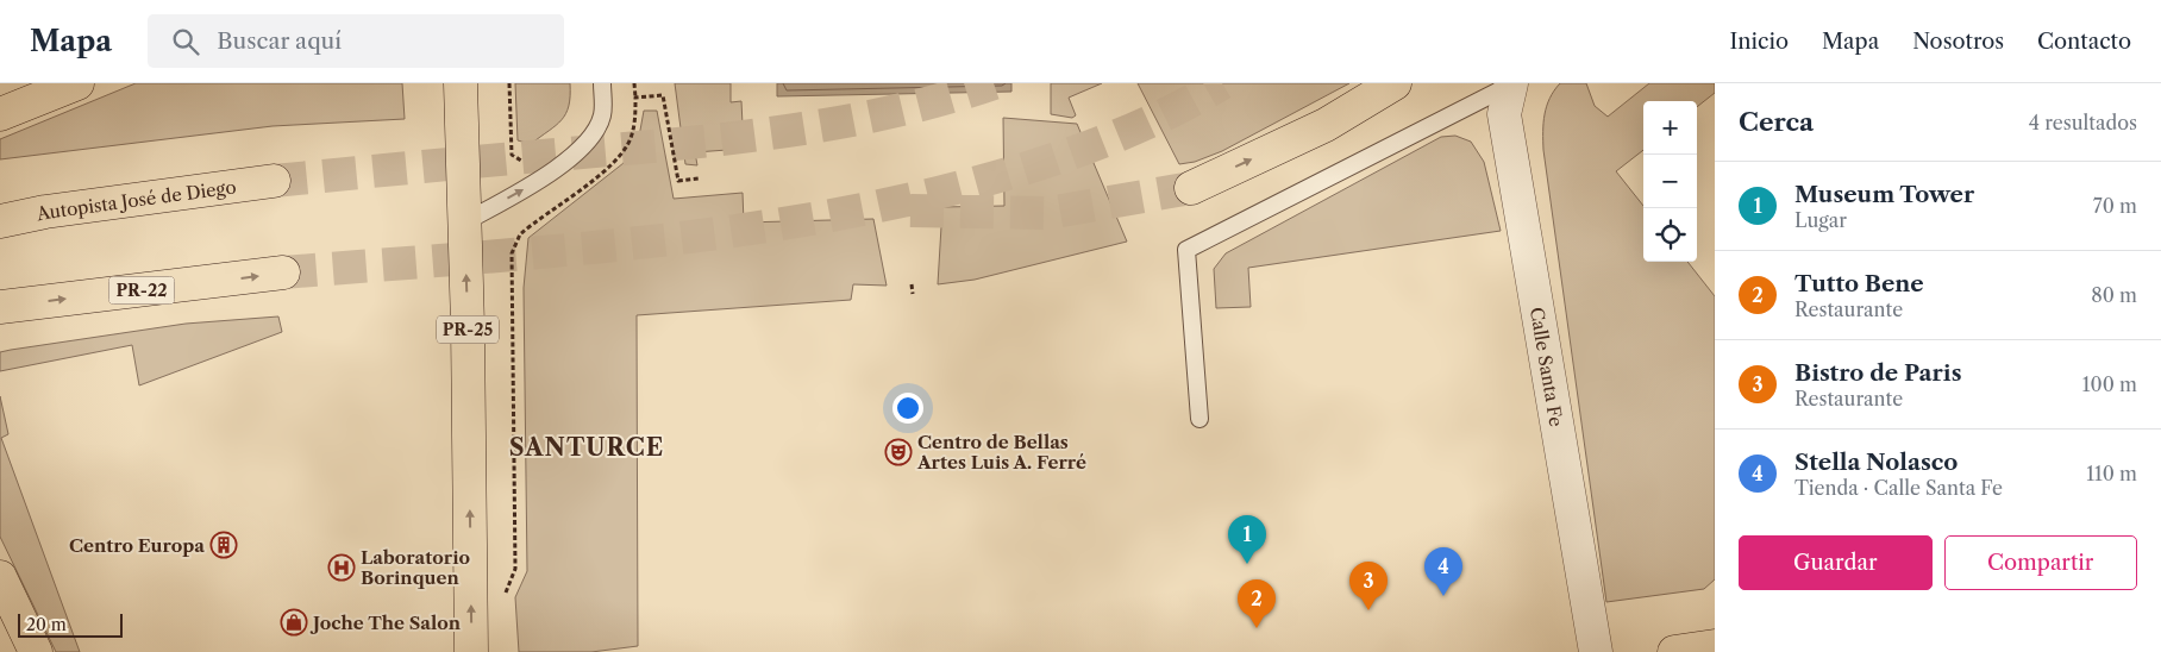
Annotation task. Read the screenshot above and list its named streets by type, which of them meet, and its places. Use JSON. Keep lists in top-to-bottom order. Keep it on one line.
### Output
{"streets":{"main road":["Autopista José de Diego","PR-22","PR-25"],"street":["Calle Santa Fe"]},"districts":["SANTURCE"],"places":{"theatre":["Centro de Bellas Artes Luis A. Ferré"],"building":["Centro Europa"],"hospital":["Laboratorio Borinquen"],"shop":["Joche The Salon"]},"scale_bar":"20 m","page":{"header":"Mapa","search":"Buscar aquí","nav":["Inicio","Mapa","Nosotros","Contacto"],"heading":["Cerca","4 resultados"],"map_buttons":["+","−"],"list":[{"mark":"1","name":"Museum Tower","note":"Lugar","value":"70 m"},{"mark":"2","name":"Tutto Bene","note":"Restaurante","value":"80 m"},{"mark":"3","name":"Bistro de Paris","note":"Restaurante","value":"100 m"},{"mark":"4","name":"Stella Nolasco","note":"Tienda · Calle Santa Fe","value":"110 m"}],"pins":["1","4","3","2"],"buttons":["Guardar","Compartir"],"scale":"20 m"}}
